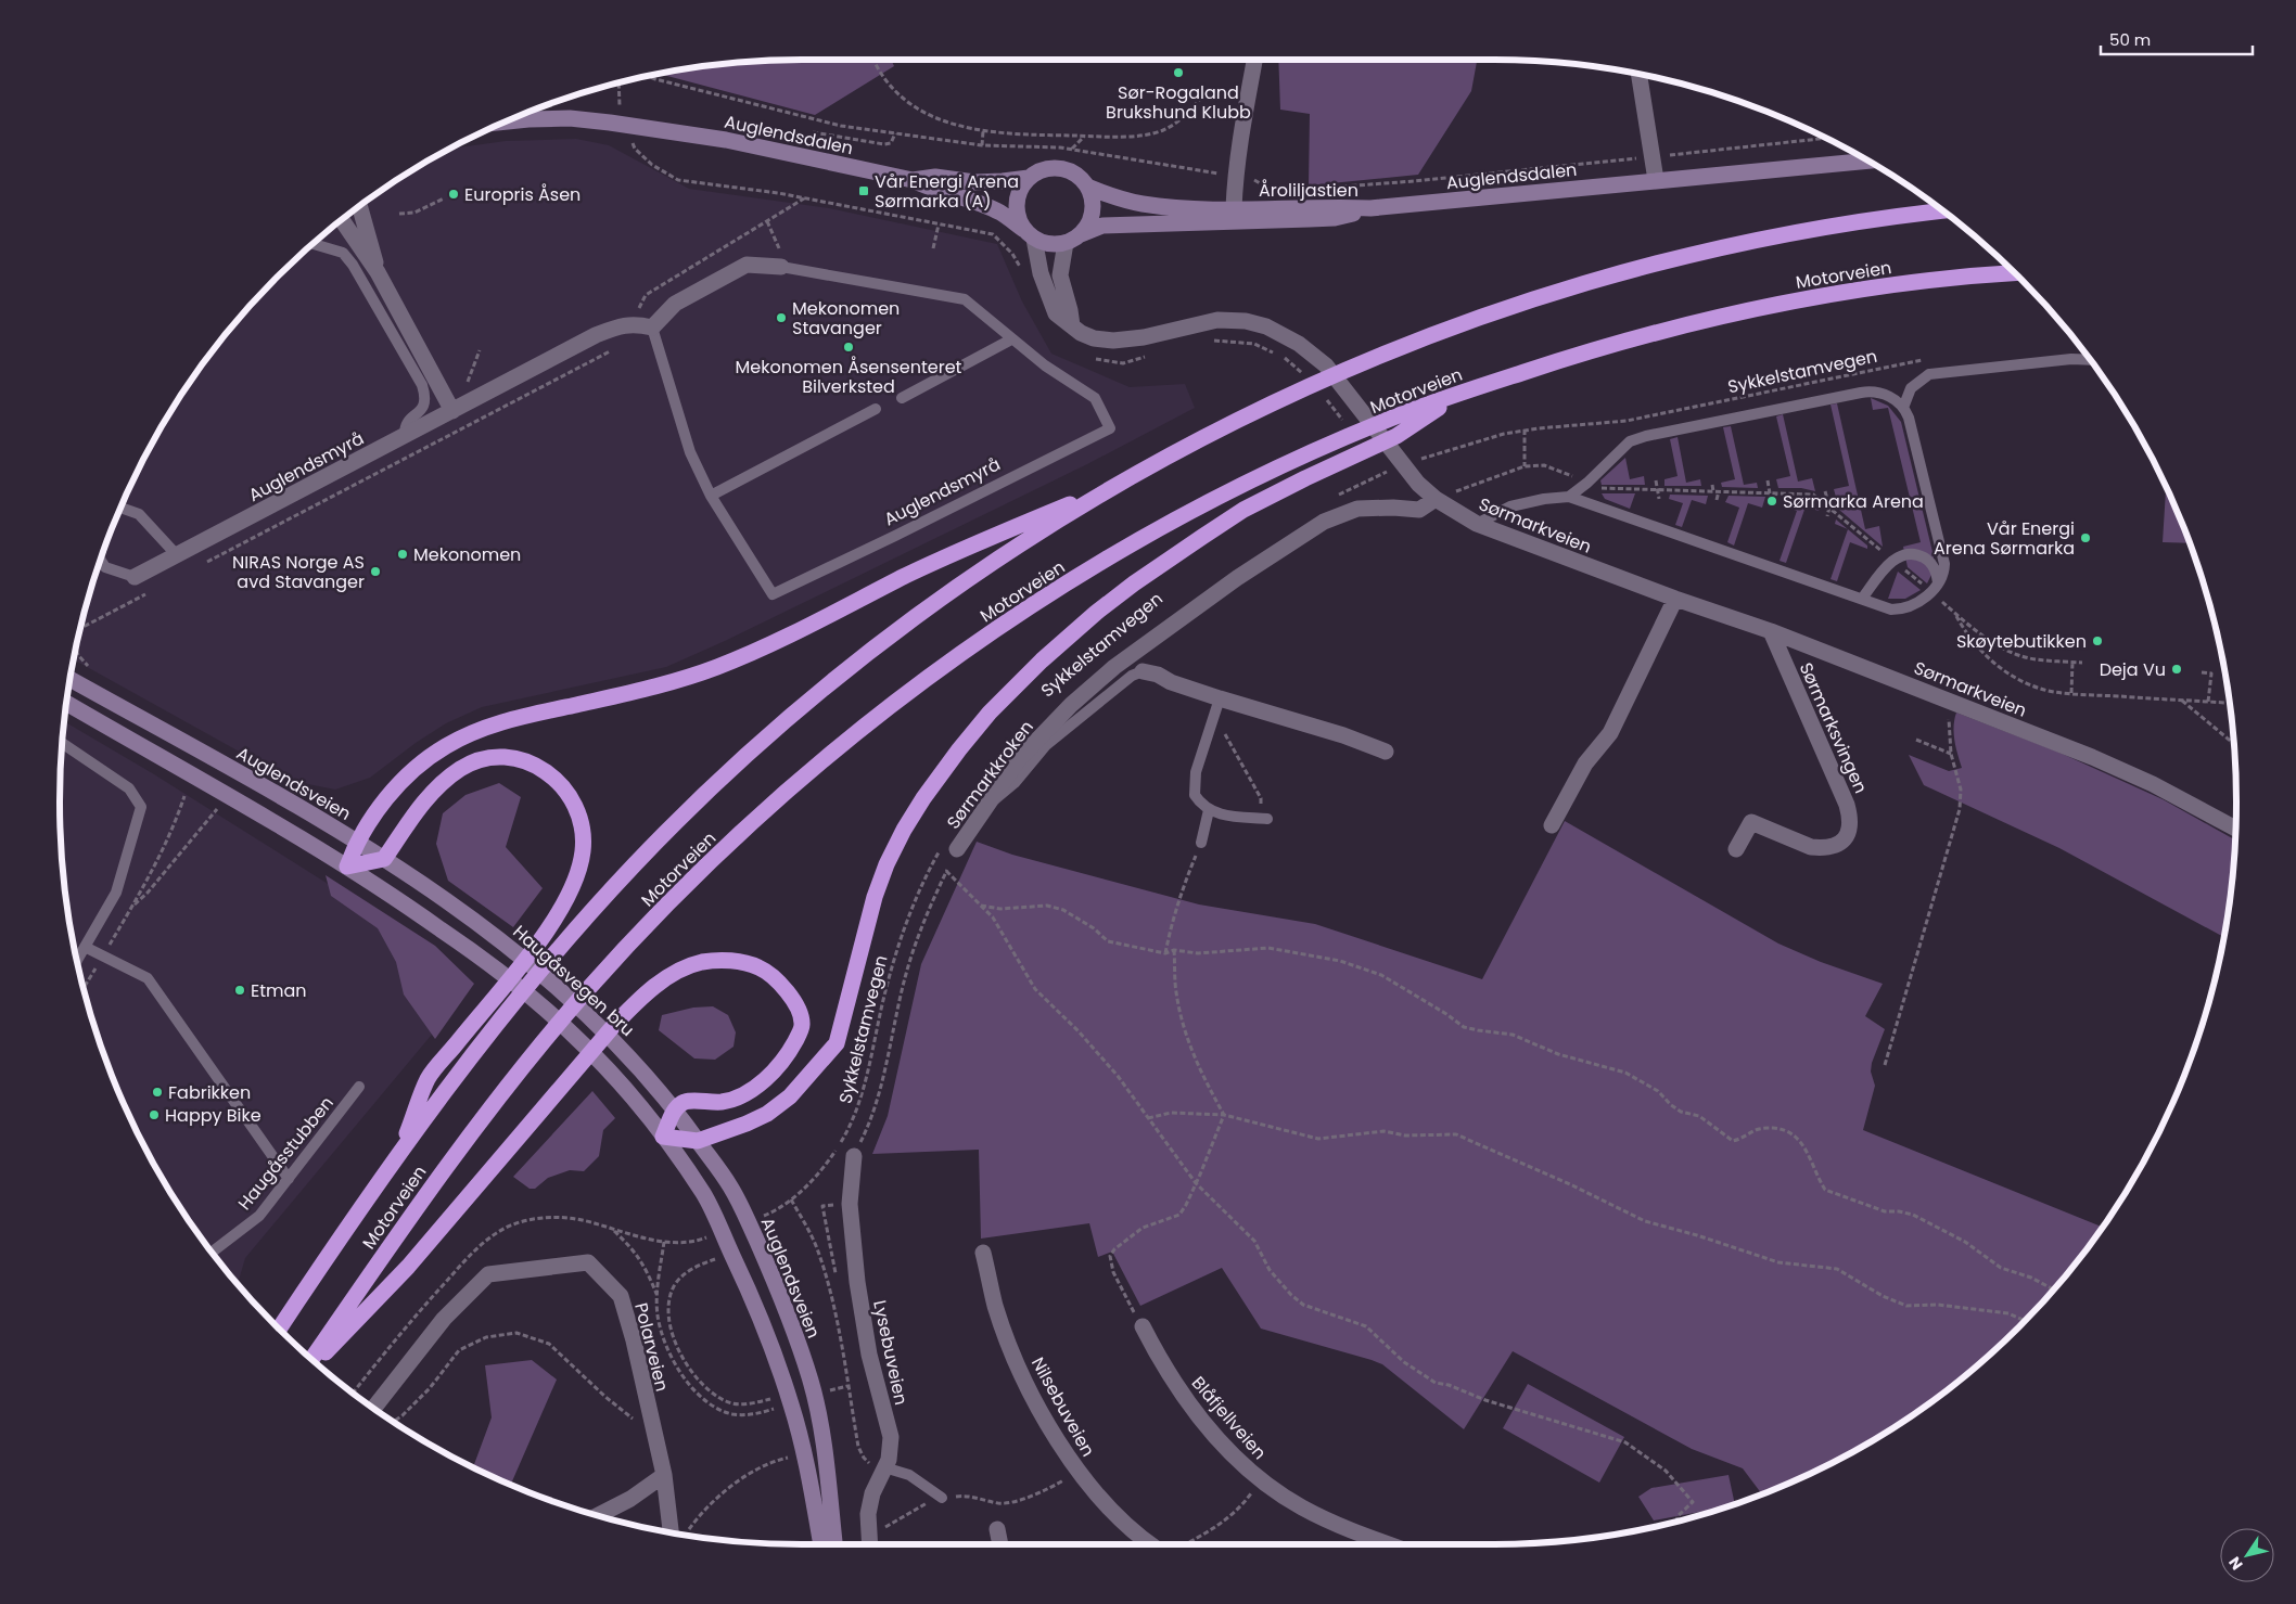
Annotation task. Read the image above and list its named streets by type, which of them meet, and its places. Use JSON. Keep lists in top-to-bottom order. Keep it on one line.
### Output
{"streets":{"highway":["Motorveien"],"main road":["Auglendsdalen","Åroliljastien","Auglendsveien","Haugåsvegen bru"],"street":["Auglendsmyrå","Sørmarkveien","Sørmarksvingen","Sørmarkkroken","Polarveien","Lysebuveien","Nilsebuveien","Blåfjellveien"],"lane":["Haugåsstubben"],"path":["Sykkelstamvegen"]},"crossings":[["Auglendsdalen","Åroliljastien"],["Åroliljastien","Sørmarkveien"],["Sykkelstamvegen","Sørmarkkroken"],["Sørmarkveien","Sørmarksvingen"],["Sørmarkveien","Sørmarkkroken"],["Auglendsveien","Haugåsvegen bru"]],"places":{"other":["Sør-Rogaland Brukshund Klubb","Europris Åsen","Mekonomen Stavanger","Mekonomen Åsensenteret Bilverksted","Sørmarka Arena","Vår Energi Arena Sørmarka","Mekonomen","NIRAS Norge AS avd Stavanger","Skøytebutikken","Deja Vu","Etman","Fabrikken","Happy Bike"],"transit":["Vår Energi Arena Sørmarka (A)"]},"scale_bar":"50 m","north":"bottom left"}
